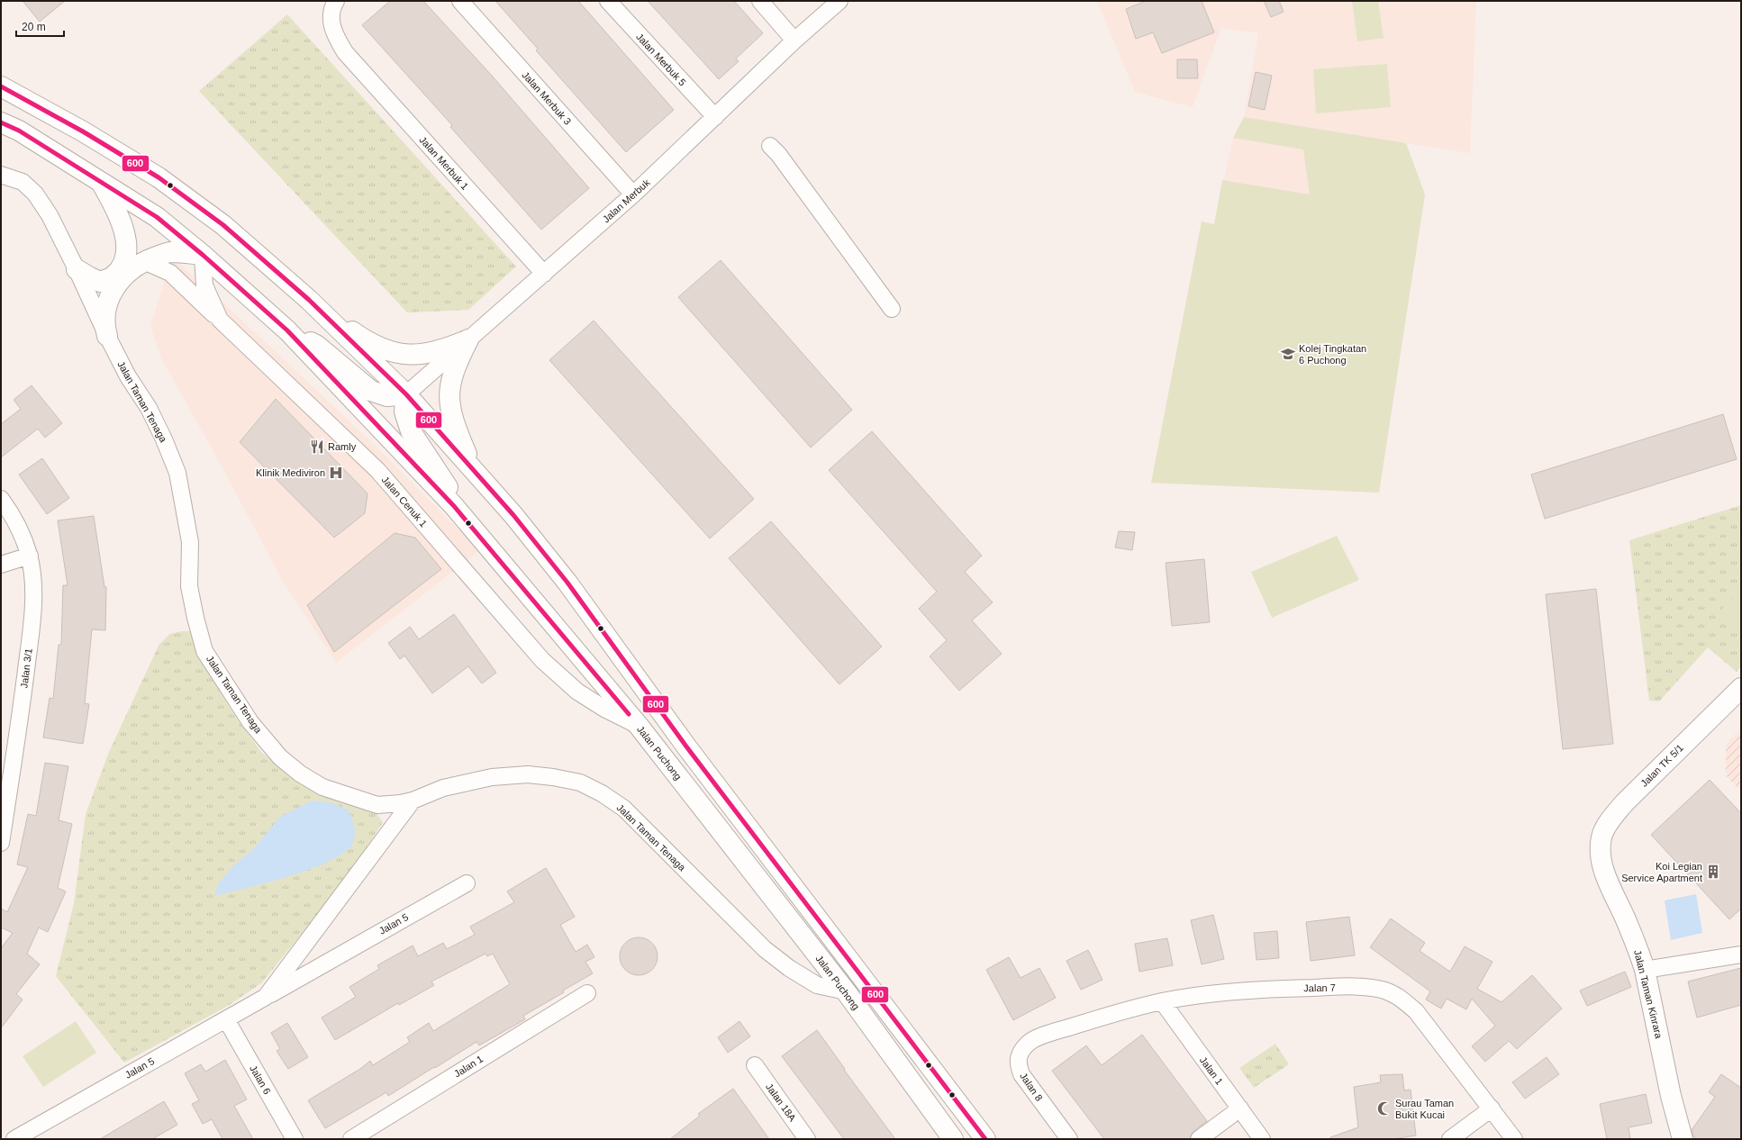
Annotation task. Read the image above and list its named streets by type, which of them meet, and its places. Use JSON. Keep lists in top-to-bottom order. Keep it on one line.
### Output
{"streets":{"main road":["Jalan Puchong","Jalan TK 5/1","Jalan Taman Kinrara"],"street":["Jalan Merbuk 5","Jalan Merbuk 3","Jalan Merbuk 1","Jalan Merbuk","Jalan Taman Tenaga","Jalan Cenuk 1","Jalan 3/1","Jalan 5","Jalan 7","Jalan 1","Jalan 6","Jalan 8","Jalan 18A"]},"crossings":[["Jalan Merbuk 5","Jalan Merbuk"],["Jalan Merbuk 3","Jalan Merbuk"],["Jalan Merbuk 1","Jalan Merbuk"],["Jalan Taman Tenaga","Jalan Puchong"],["Jalan Taman Tenaga","Jalan 5"],["Jalan Cenuk 1","Jalan Puchong"],["Jalan TK 5/1","Jalan Taman Kinrara"],["Jalan 5","Jalan 6"],["Jalan 7","Jalan 1"],["Jalan 7","Jalan 8"]],"places":{"school or university":["Kolej Tingkatan 6 Puchong"],"restaurant":["Ramly"],"hospital":["Klinik Mediviron"],"building":["Koi Legian Service Apartment"],"mosque":["Surau Taman Bukit Kucai"]},"lines":["transit line 600"],"scale_bar":"20 m"}
